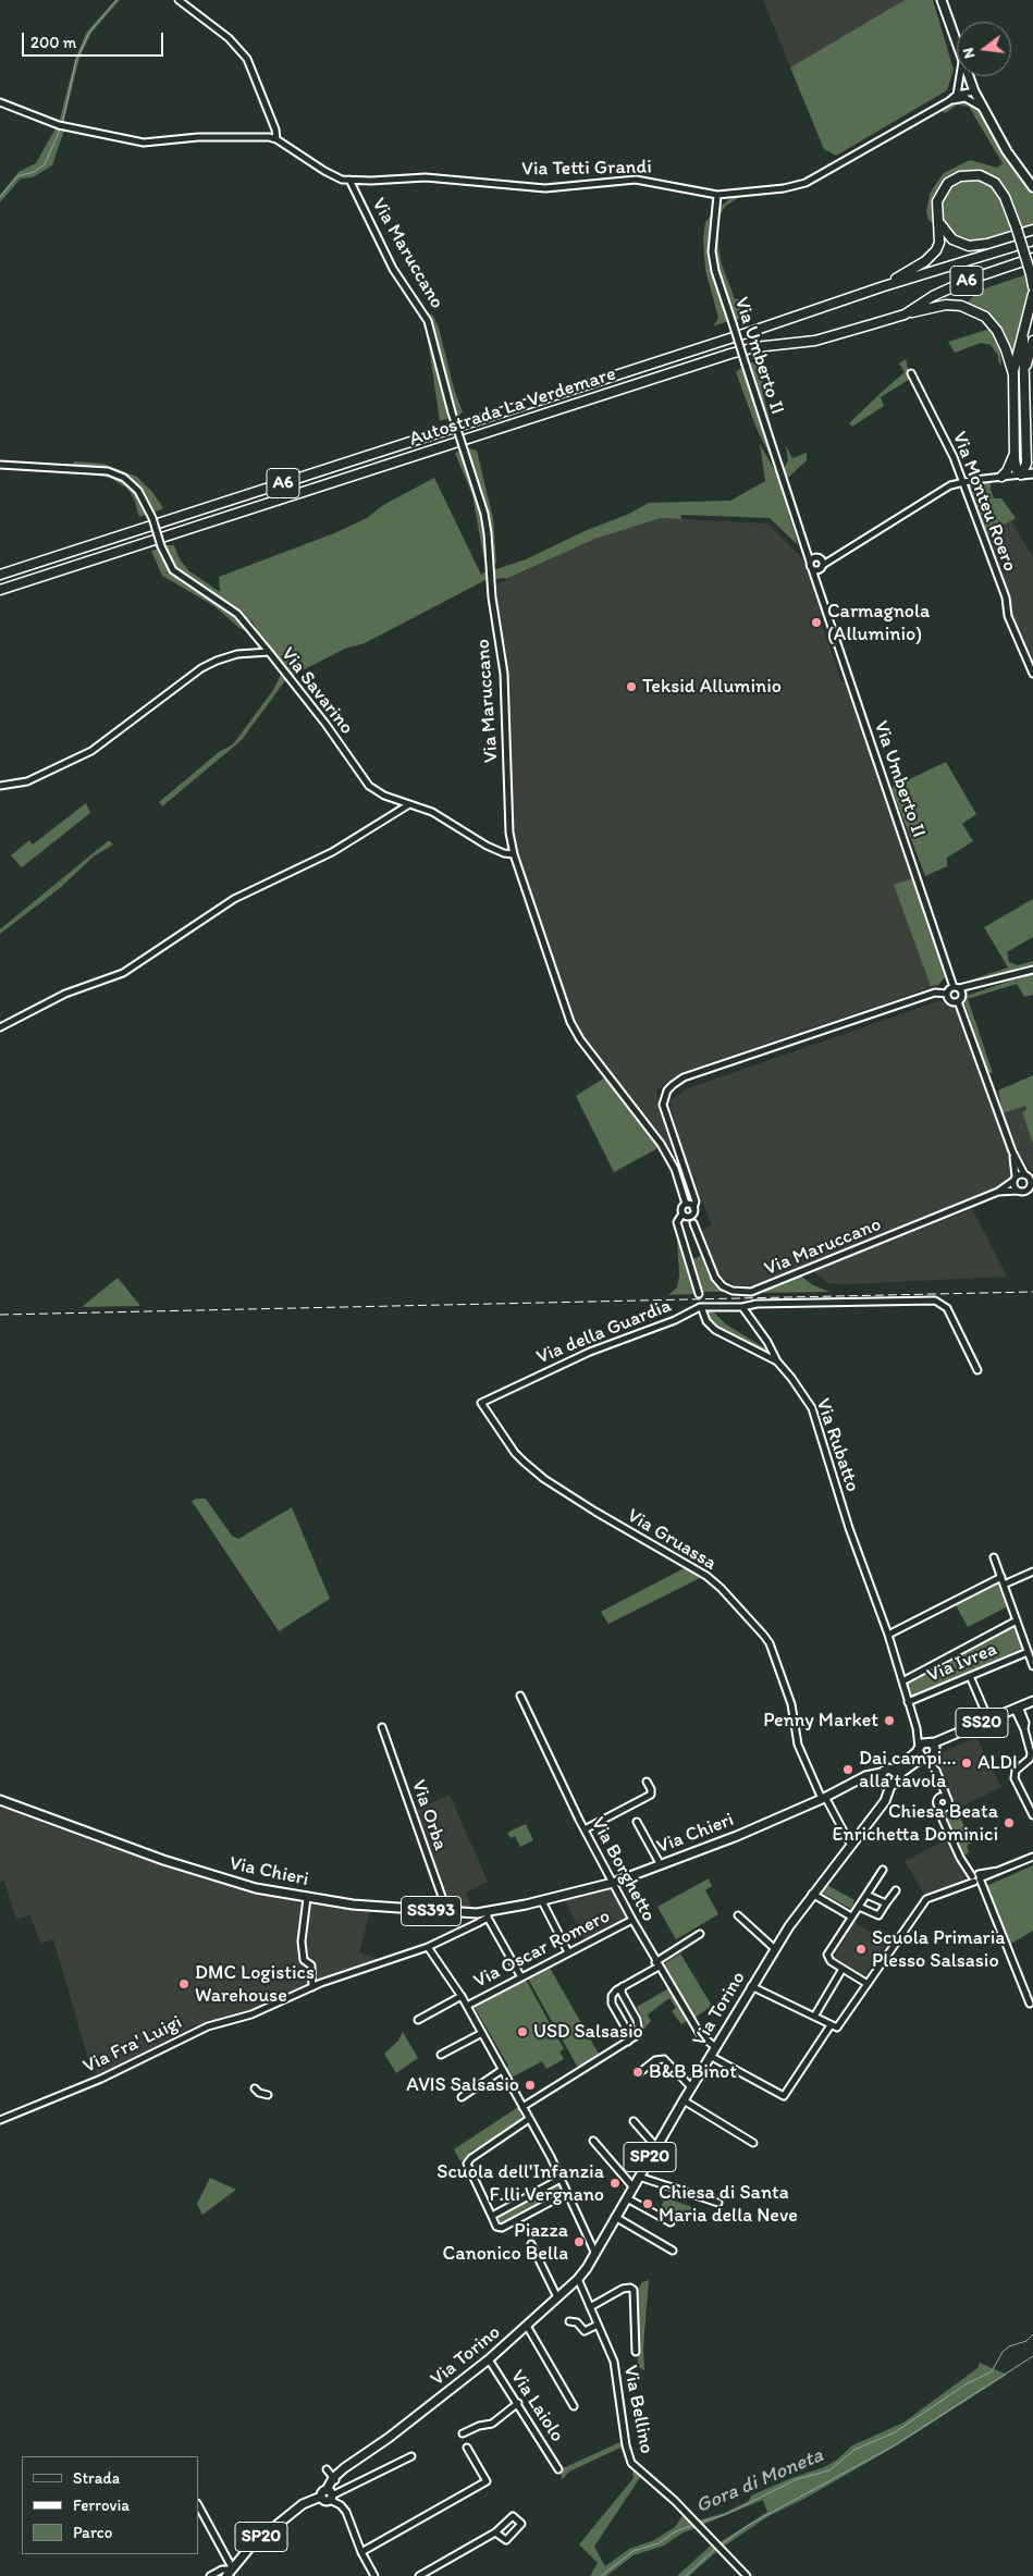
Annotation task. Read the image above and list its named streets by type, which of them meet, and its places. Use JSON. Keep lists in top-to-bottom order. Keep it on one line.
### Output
{"streets":{"highway":["A6","Autostrada La Verdemare"],"main road":["SS20","Via Chieri","SS393","Via Torino","SP20"],"street":["Via Tetti Grandi","Via Maruccano","Via Umberto II","Via Monteu Roero","Via Savarino","Via della Guardia","Via Rubatto","Via Gruassa","Via Ivrea","Via Orba","Via Borghetto","Via Oscar Romero","Via Fra' Luigi","Via Laiolo","Via Bellino"]},"crossings":[["Via Tetti Grandi","Via Maruccano"],["Via Tetti Grandi","Via Umberto II"],["Via Maruccano","Via Savarino"],["A6","Autostrada La Verdemare"],["Via della Guardia","Via Gruassa"],["Via Rubatto","Via Ivrea"],["Via Gruassa","Via Chieri"],["Via Gruassa","Via Torino"],["SS20","Via Chieri"],["Via Orba","Via Chieri"],["Via Chieri","Via Borghetto"],["Via Chieri","Via Torino"],["Via Chieri","Via Fra' Luigi"],["Via Borghetto","Via Oscar Romero"],["Via Borghetto","Via Torino"],["Via Torino","SP20"],["Via Torino","Via Laiolo"],["Via Torino","Via Bellino"]],"water":["Gora di Moneta"],"places":["Carmagnola (Alluminio)","Teksid Alluminio","Penny Market","ALDI","Dai campi... alla tavola","Chiesa Beata Enrichetta Dominici","Scuola Primaria Plesso Salsasio","DMC Logistics Warehouse","USD Salsasio","B&B Binot","AVIS Salsasio","Scuola dell'Infanzia F.lli Vergnano","Chiesa di Santa Maria della Neve","Piazza Canonico Bella"],"legend":["Strada","Ferrovia","Parco"],"scale_bar":"200 m","north":"left"}
